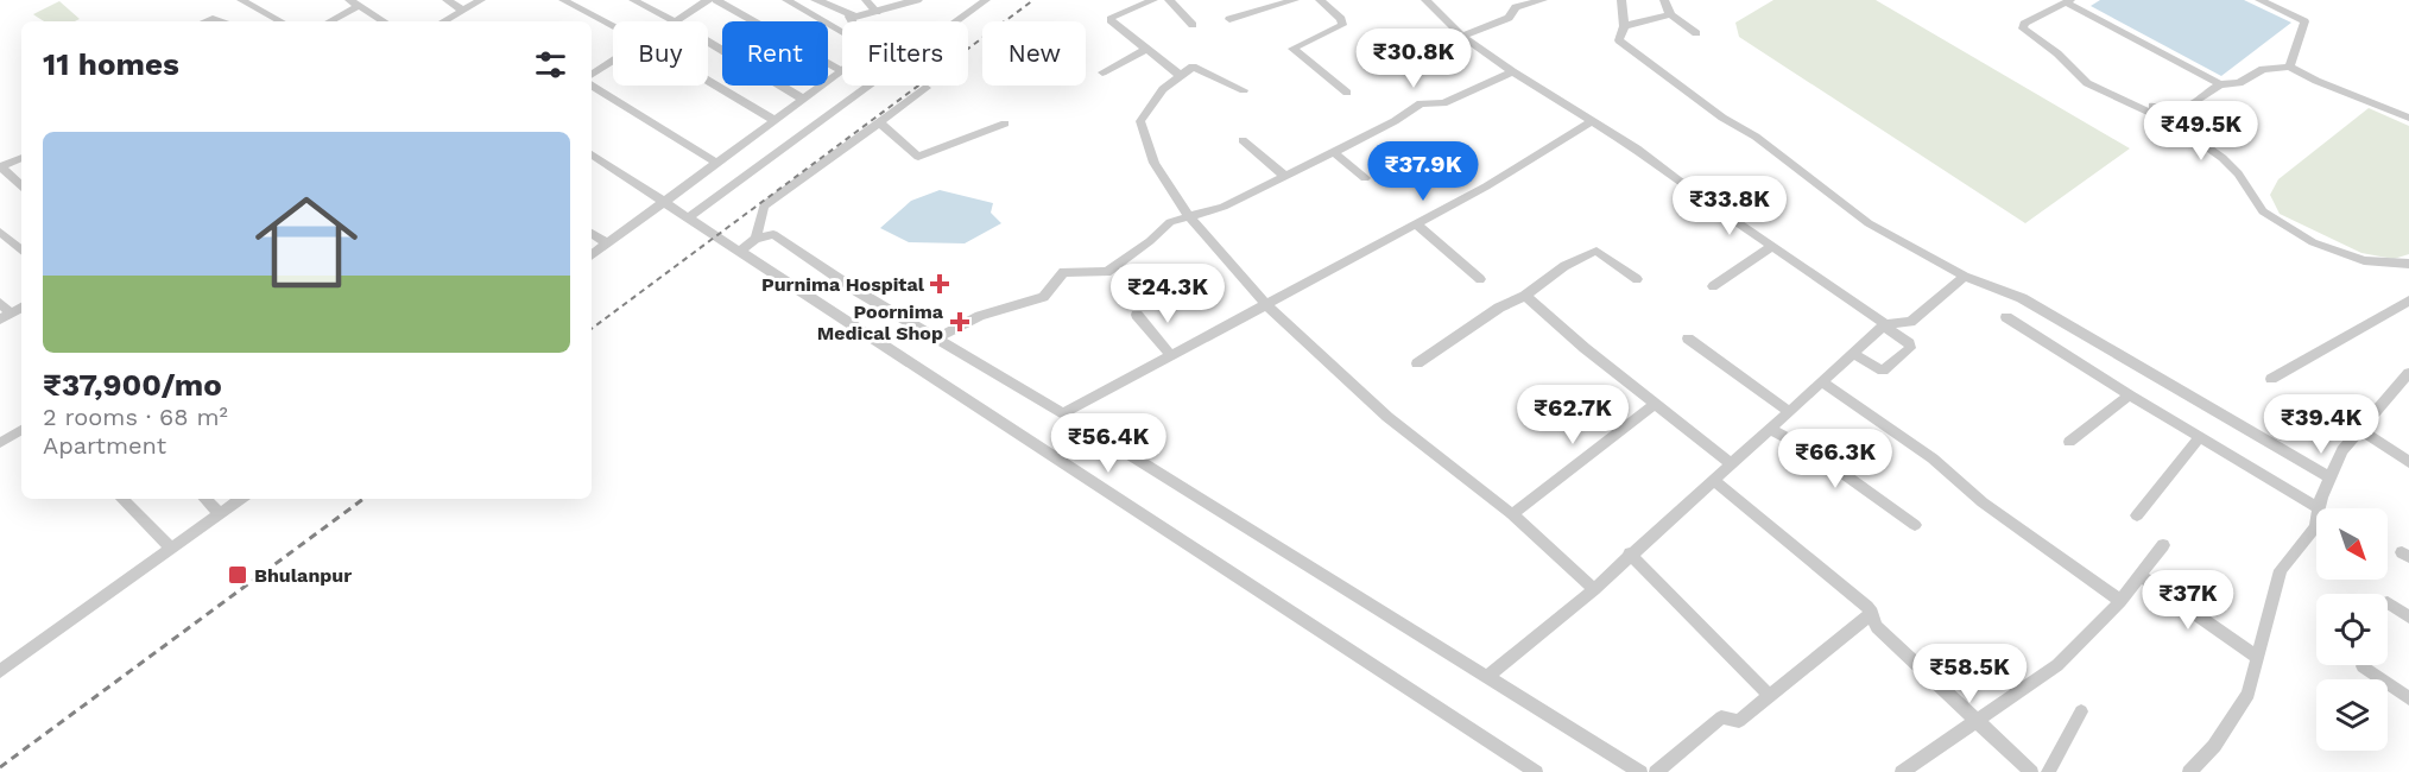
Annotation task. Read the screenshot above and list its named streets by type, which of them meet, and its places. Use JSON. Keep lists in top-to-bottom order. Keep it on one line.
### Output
{"places":{"health":["Purnima Hospital","Poornima Medical Shop"],"transit":["Bhulanpur"]},"north":"bottom right","page":{"chip":["Buy","Rent","Filters","New"],"heading":"11 homes","price":["₹30.8K","₹49.5K","₹37.9K","₹33.8K","₹24.3K","₹62.7K","₹39.4K","₹56.4K","₹66.3K","₹37K","₹58.5K"],"list":[{"name":"₹37,900/mo","note":"2 rooms · 68 m² · Apartment"}]}}
